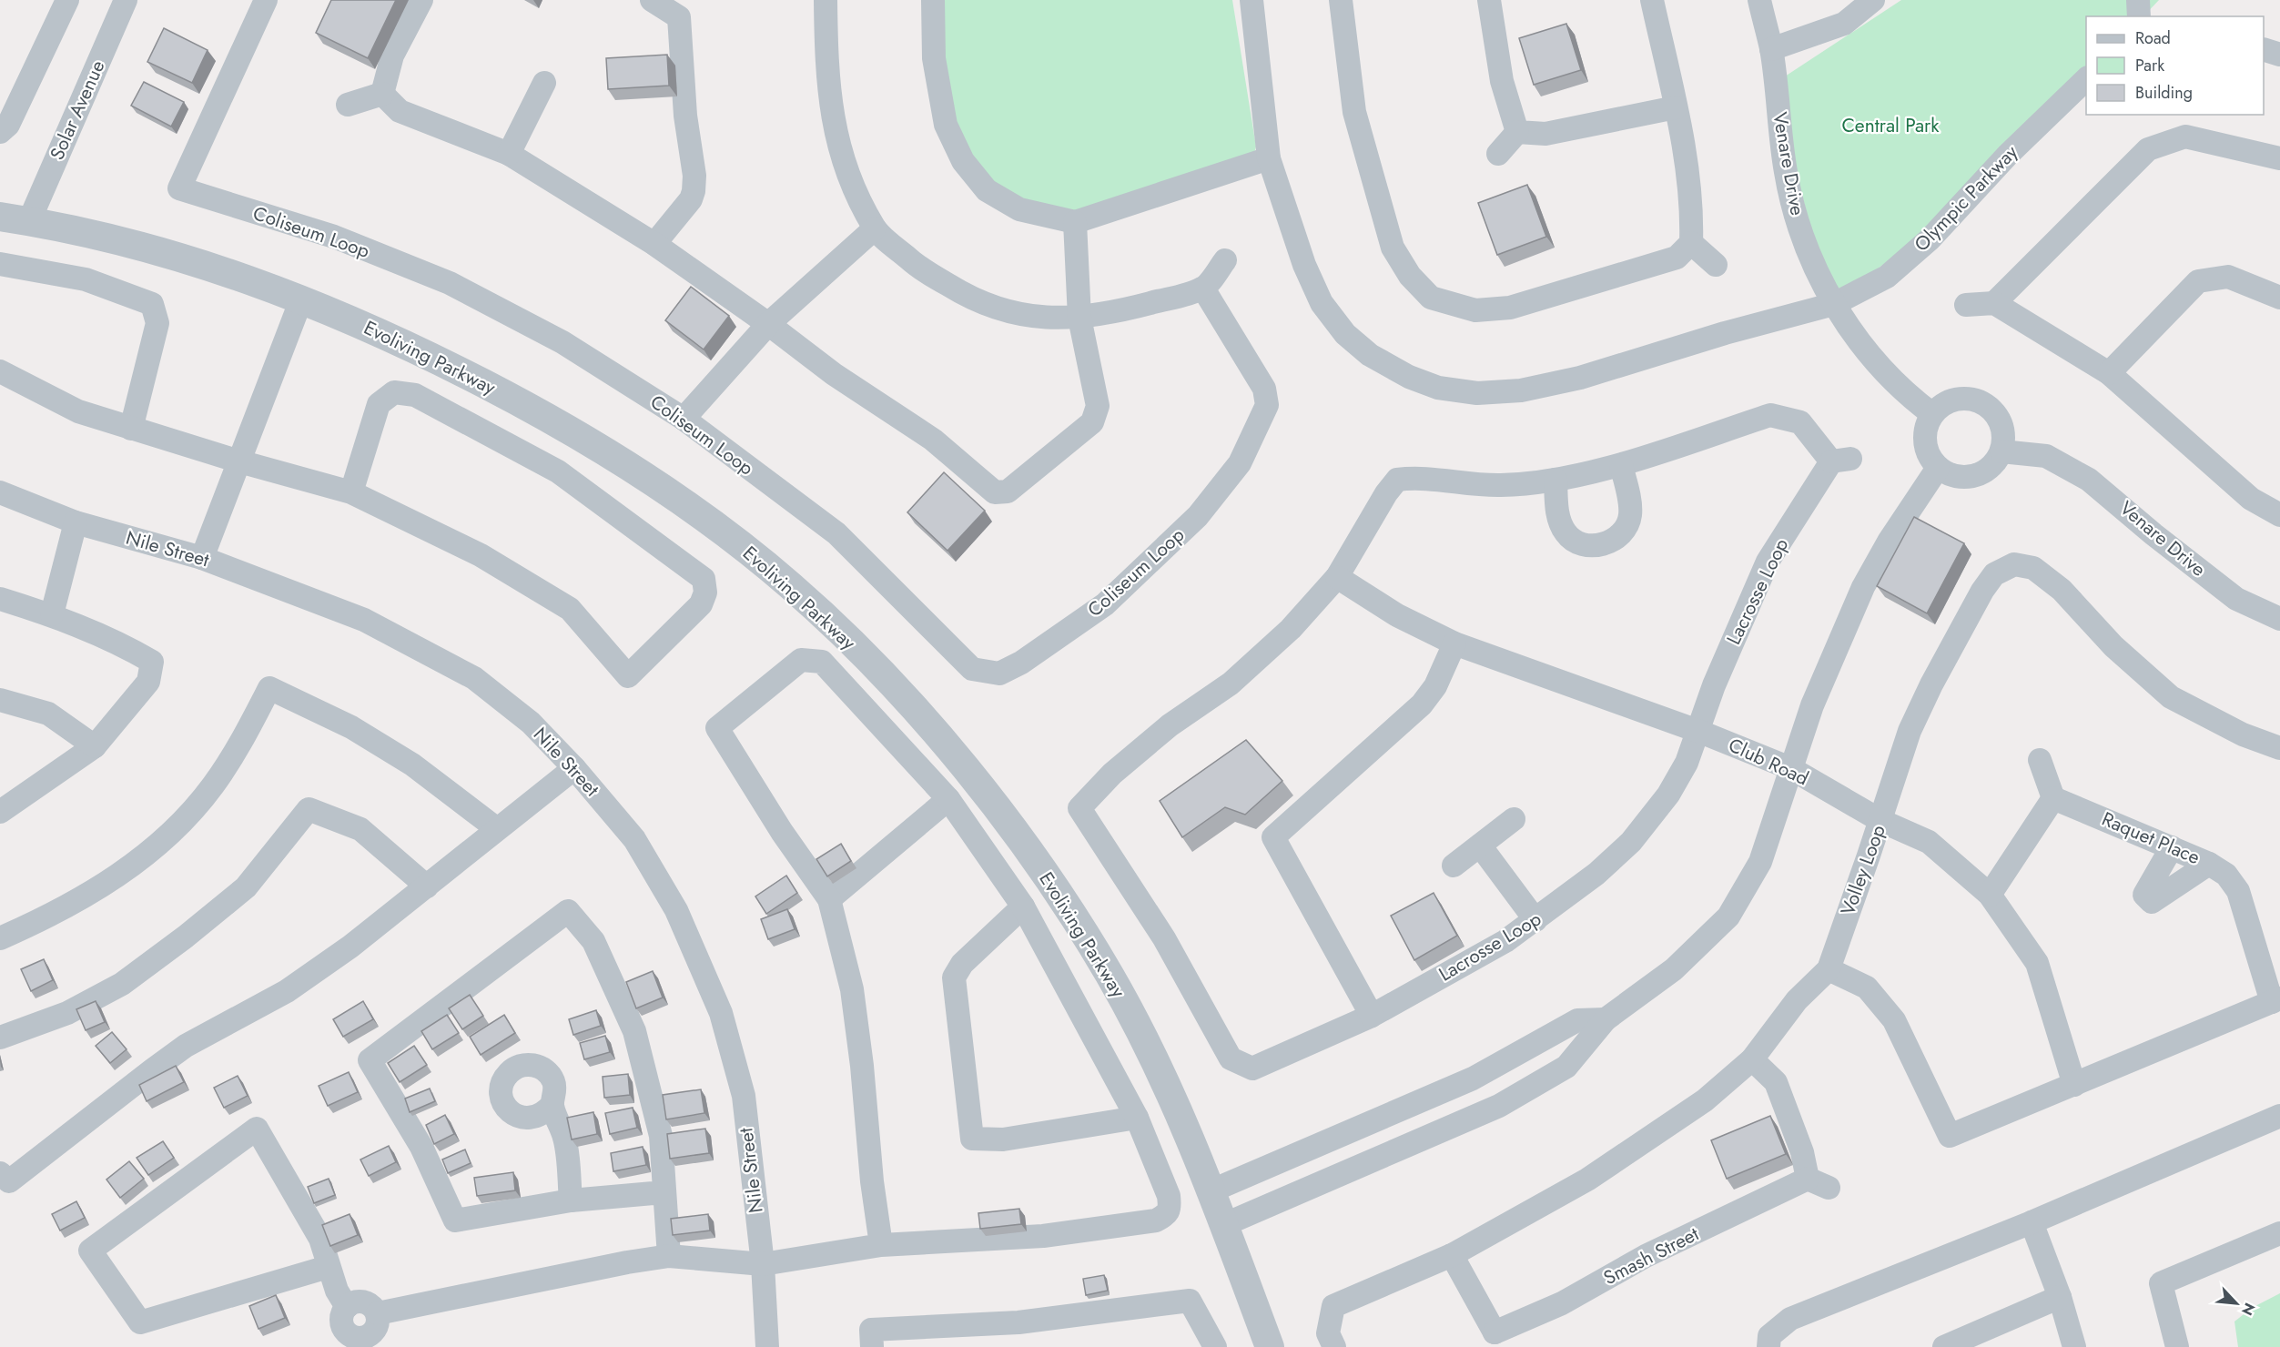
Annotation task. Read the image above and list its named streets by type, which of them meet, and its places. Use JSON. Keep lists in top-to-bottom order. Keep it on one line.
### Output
{"streets":{"street":["Solar Avenue","Venare Drive","Olympic Parkway","Coliseum Loop","Evoliving Parkway","Nile Street","Lacrosse Loop","Club Road","Raquet Place","Volley Loop","Smash Street"]},"crossings":[["Solar Avenue","Evoliving Parkway"],["Venare Drive","Olympic Parkway"],["Lacrosse Loop","Club Road"],["Club Road","Volley Loop"]],"parks":["Central Park"],"legend":["Road","Park","Building"],"north":"bottom right"}
